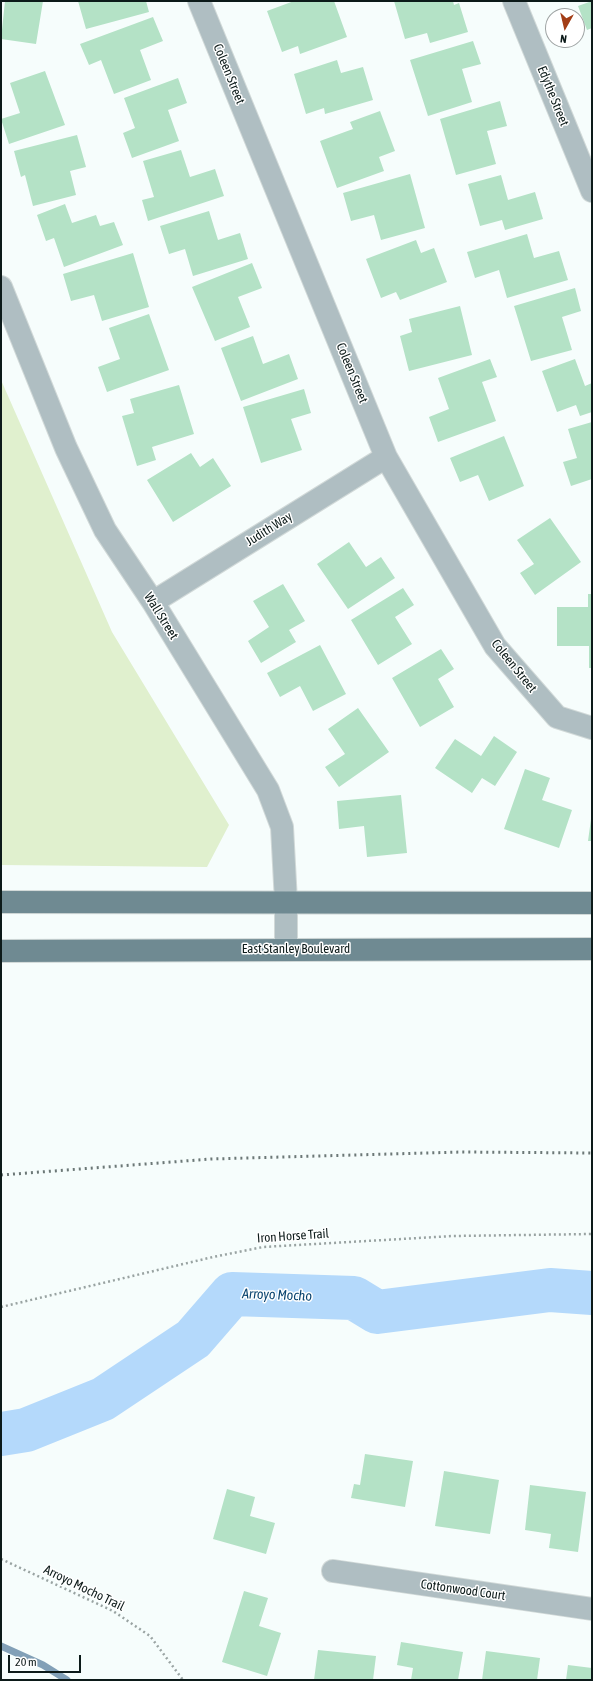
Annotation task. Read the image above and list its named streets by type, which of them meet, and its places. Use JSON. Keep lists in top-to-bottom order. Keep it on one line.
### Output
{"streets":{"main road":["East Stanley Boulevard"],"street":["Coleen Street","Edythe Street","Judith Way","Wall Street","Cottonwood Court"],"path":["Iron Horse Trail","Arroyo Mocho Trail"]},"crossings":[["Coleen Street","Judith Way"],["Judith Way","Wall Street"],["Wall Street","East Stanley Boulevard"]],"water":["Arroyo Mocho"],"scale_bar":"20 m","north":"bottom"}
